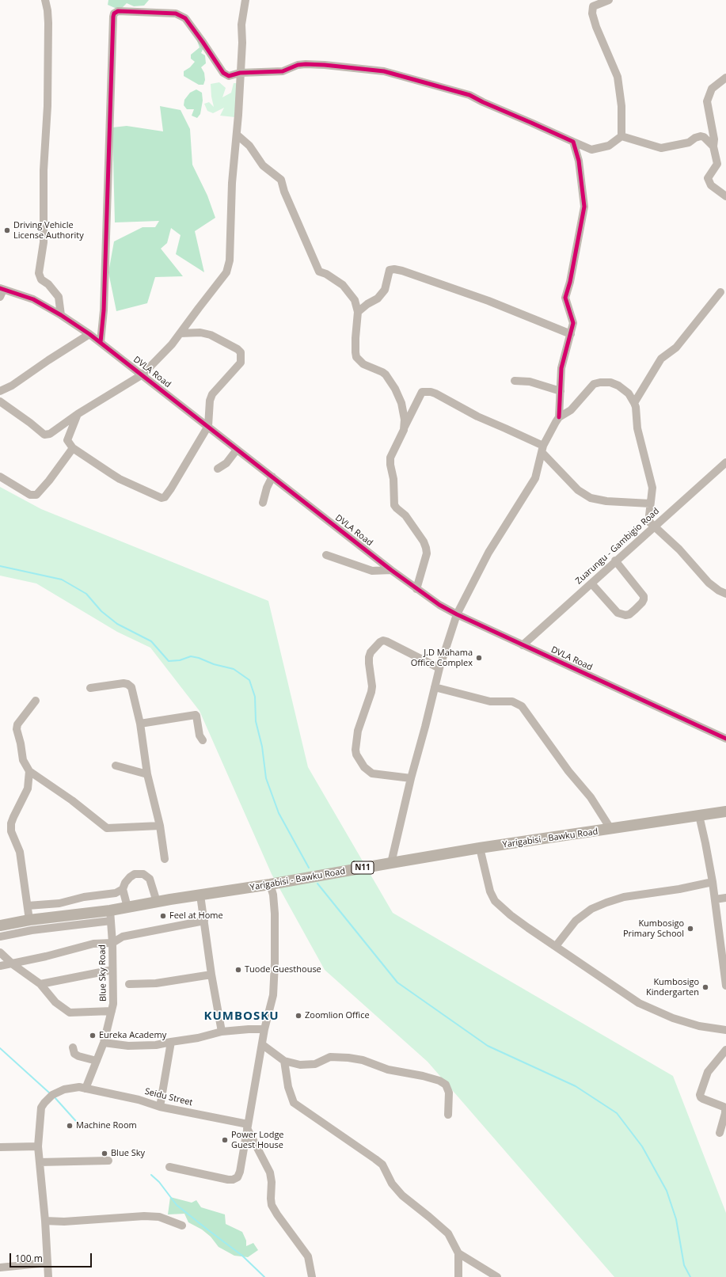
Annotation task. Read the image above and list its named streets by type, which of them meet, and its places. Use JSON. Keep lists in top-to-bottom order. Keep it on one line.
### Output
{"streets":{"highway":["Yarigabisi - Bawku Road","N11"],"street":["DVLA Road","Zuarungu - Gambigio Road","Blue Sky Road","Seidu Street"]},"crossings":[["DVLA Road","Zuarungu - Gambigio Road"],["Yarigabisi - Bawku Road","Blue Sky Road"],["Blue Sky Road","Seidu Street"]],"districts":["KUMBOSKU"],"places":["Driving Vehicle License Authority","J.D Mahama Office Complex","Feel at Home","Kumbosigo Primary School","Tuode Guesthouse","Kumbosigo Kindergarten","Zoomlion Office","Eureka Academy","Machine Room","Power Lodge Guest House","Blue Sky"],"scale_bar":"100 m"}
